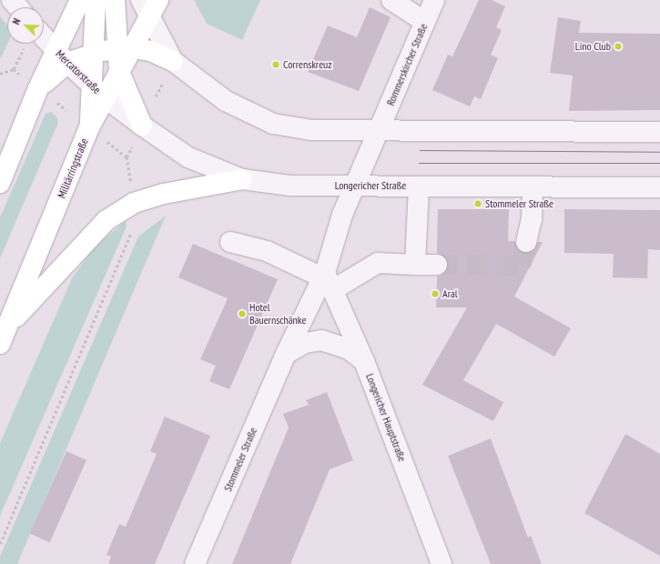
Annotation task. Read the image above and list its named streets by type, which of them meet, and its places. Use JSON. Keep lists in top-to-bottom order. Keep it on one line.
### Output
{"streets":{"main road":["Militärringstraße"],"street":["Rommerskircher Straße","Mercatorstraße","Longericher Straße","Longericher Hauptstraße","Stommeler Straße"]},"crossings":[["Rommerskircher Straße","Stommeler Straße"],["Mercatorstraße","Militärringstraße"],["Mercatorstraße","Longericher Straße"],["Militärringstraße","Longericher Straße"],["Longericher Straße","Stommeler Straße"],["Longericher Hauptstraße","Stommeler Straße"]],"places":["Lino Club","Correnskreuz","Stommeler Straße","Aral","Hotel Bauernschänke"],"north":"top left"}
